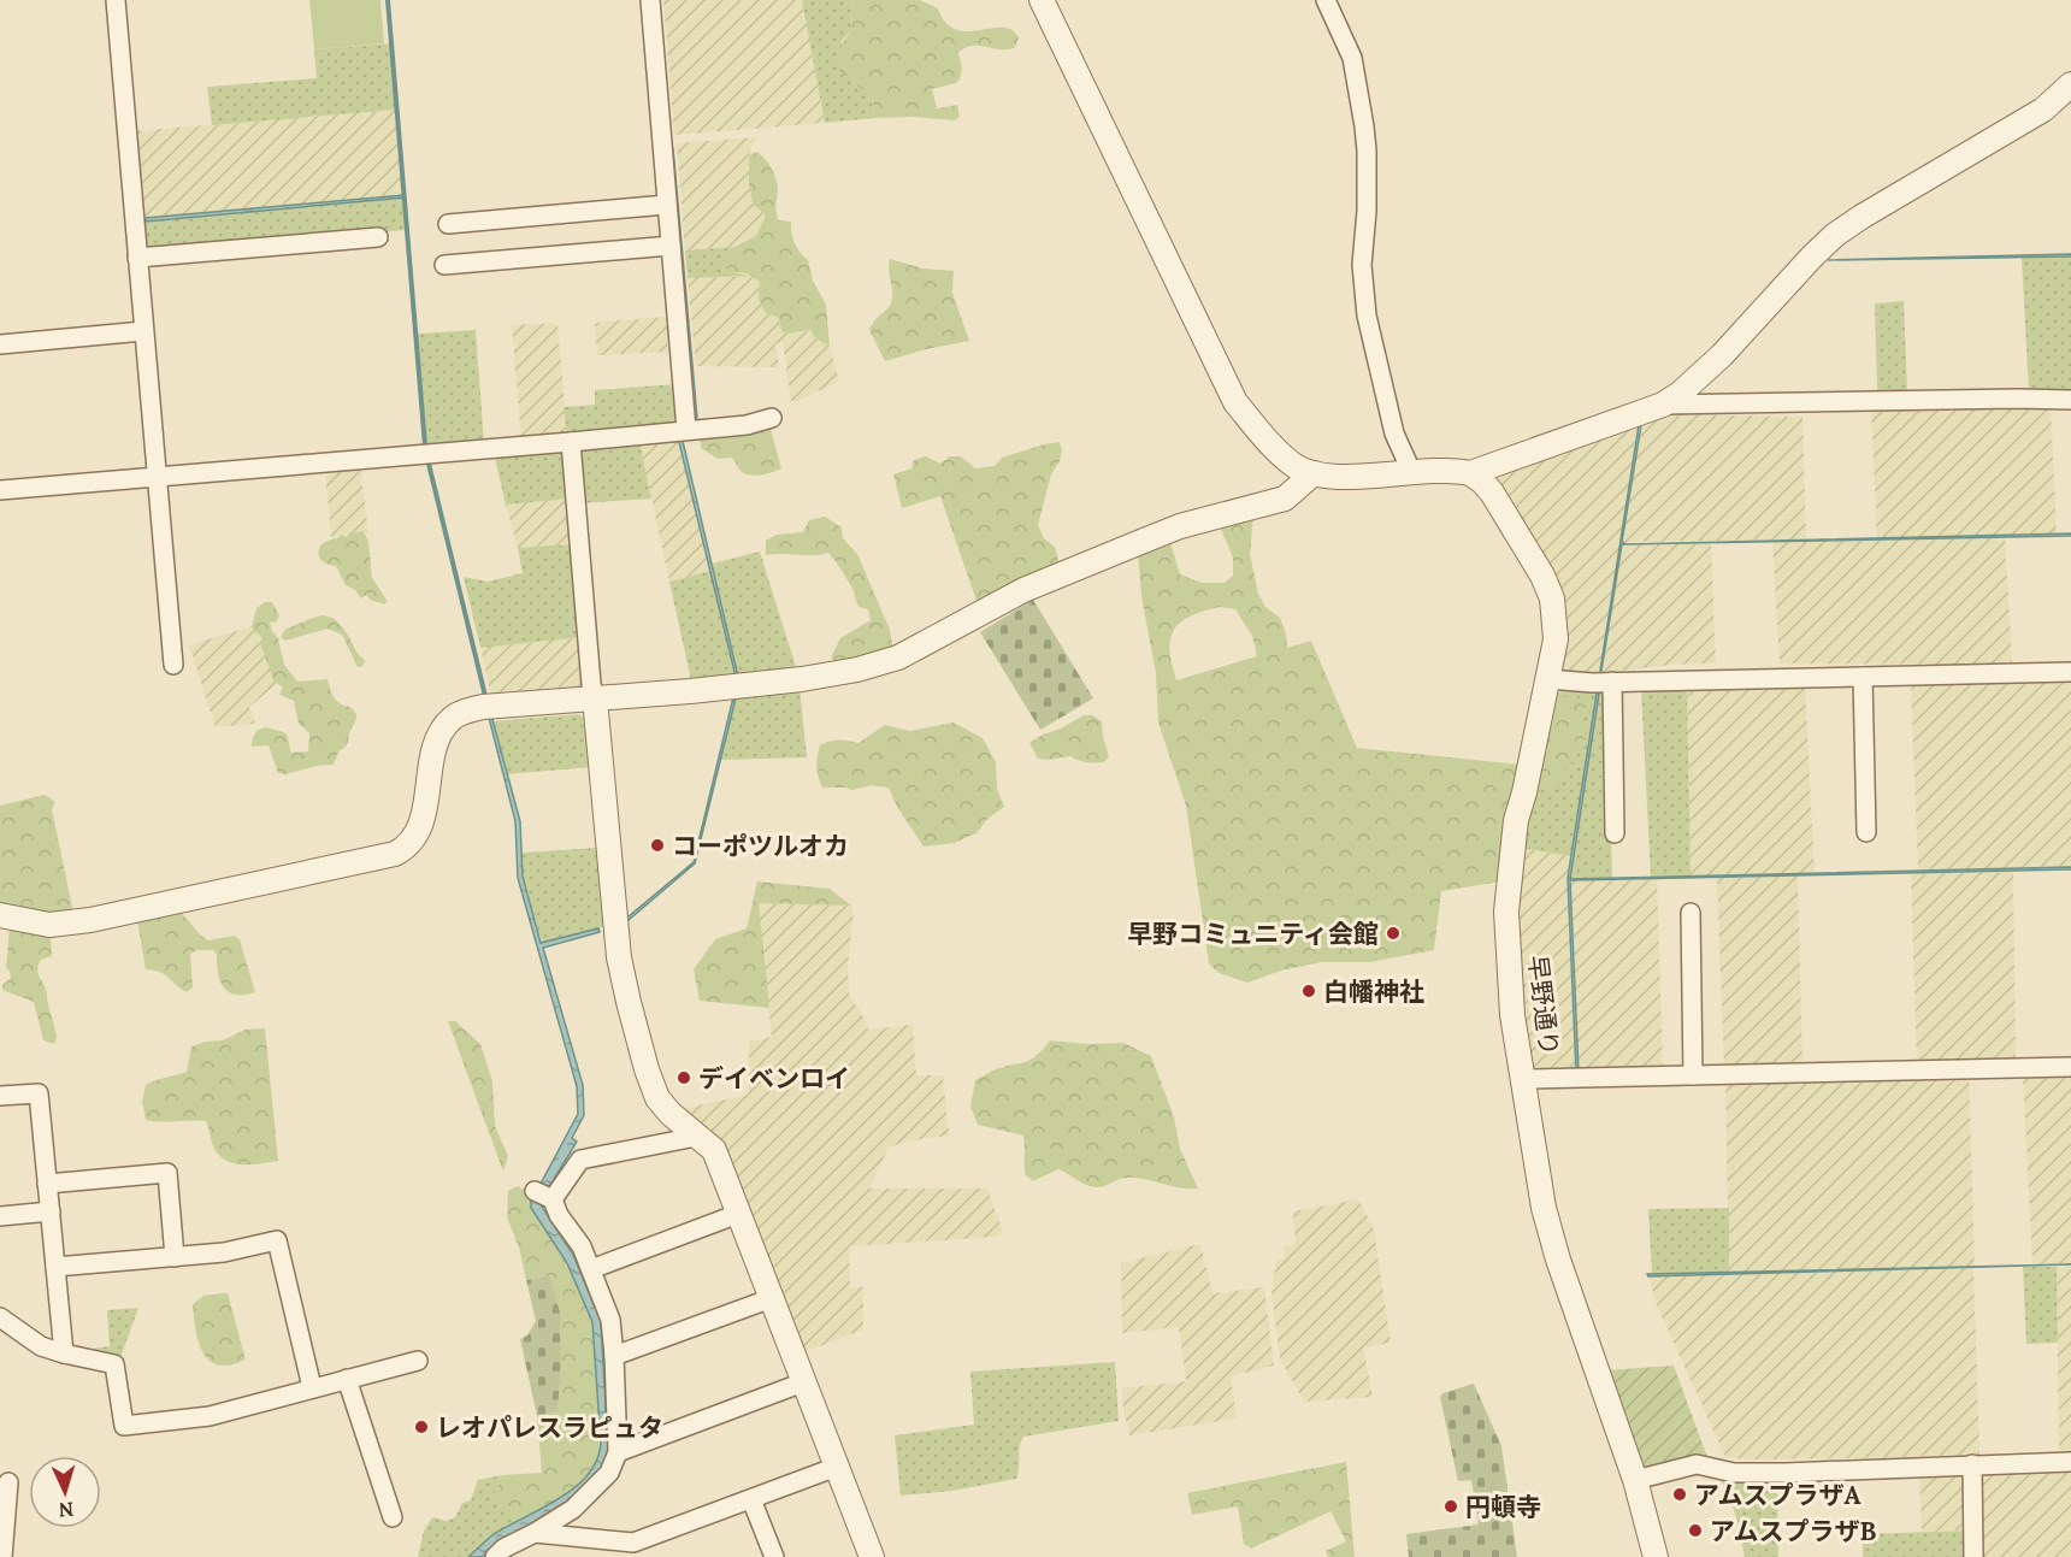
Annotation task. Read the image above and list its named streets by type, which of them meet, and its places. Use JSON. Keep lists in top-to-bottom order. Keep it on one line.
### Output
{"streets":{"street":["早野通り"]},"places":["コーポツルオカ","早野コミュニティ会館","白幡神社","デイベンロイ","レオパレスラピュタ","アムスプラザA","円頓寺","アムスプラザB"],"north":"bottom"}
